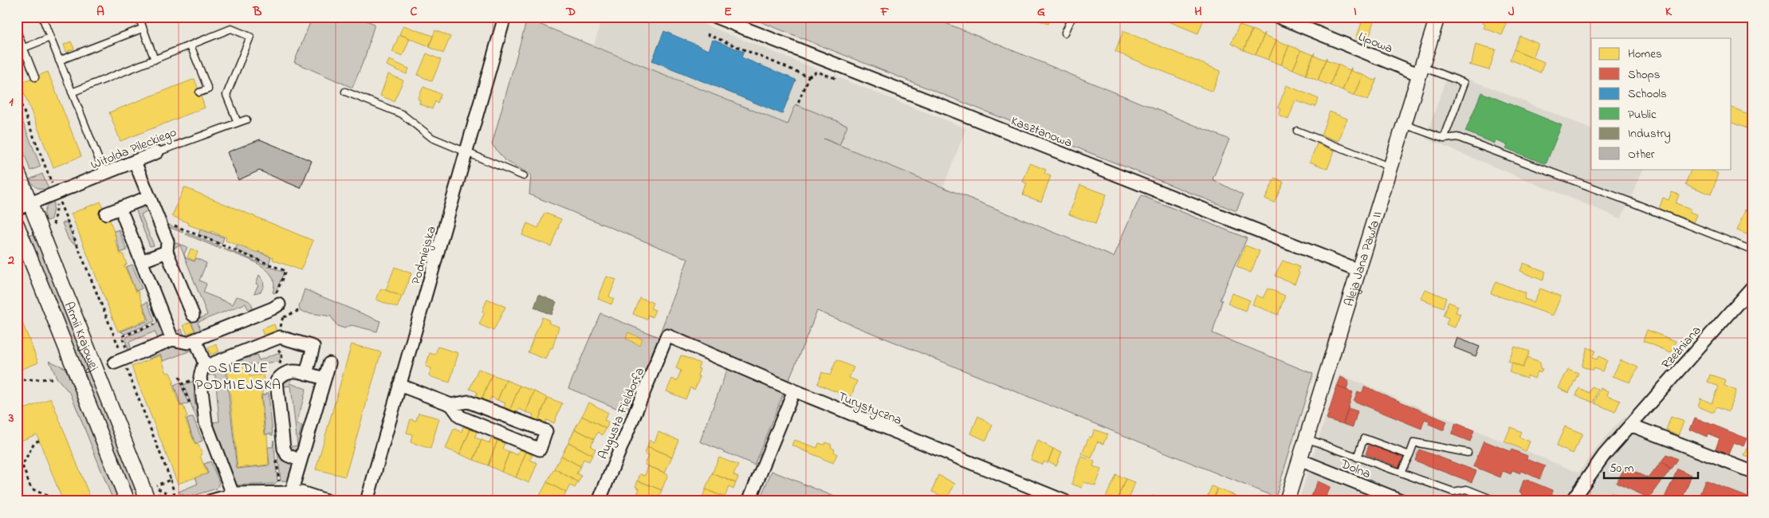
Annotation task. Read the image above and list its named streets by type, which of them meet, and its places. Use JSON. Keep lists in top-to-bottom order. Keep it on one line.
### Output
{"streets":{"street":["Lipowa","Kasztanowa","Witolda Pileckiego","Podmiejska","Aleja Jana Pawła II","Armii Krajowej","Rzeźniana","Turystyczna","Augusta Fieldorfa","Dolna"]},"crossings":[["Lipowa","Aleja Jana Pawła II"],["Kasztanowa","Aleja Jana Pawła II"],["Witolda Pileckiego","Armii Krajowej"],["Aleja Jana Pawła II","Dolna"],["Turystyczna","Augusta Fieldorfa"]],"districts":["OSIEDLE PODMIEJSKA"],"legend":["Homes","Shops","Schools","Public","Industry","Other"],"scale_bar":"50 m","grid":{"columns":["A","B","C","D","E","F","G","H","I","J","K"],"rows":["1","2","3"]}}
